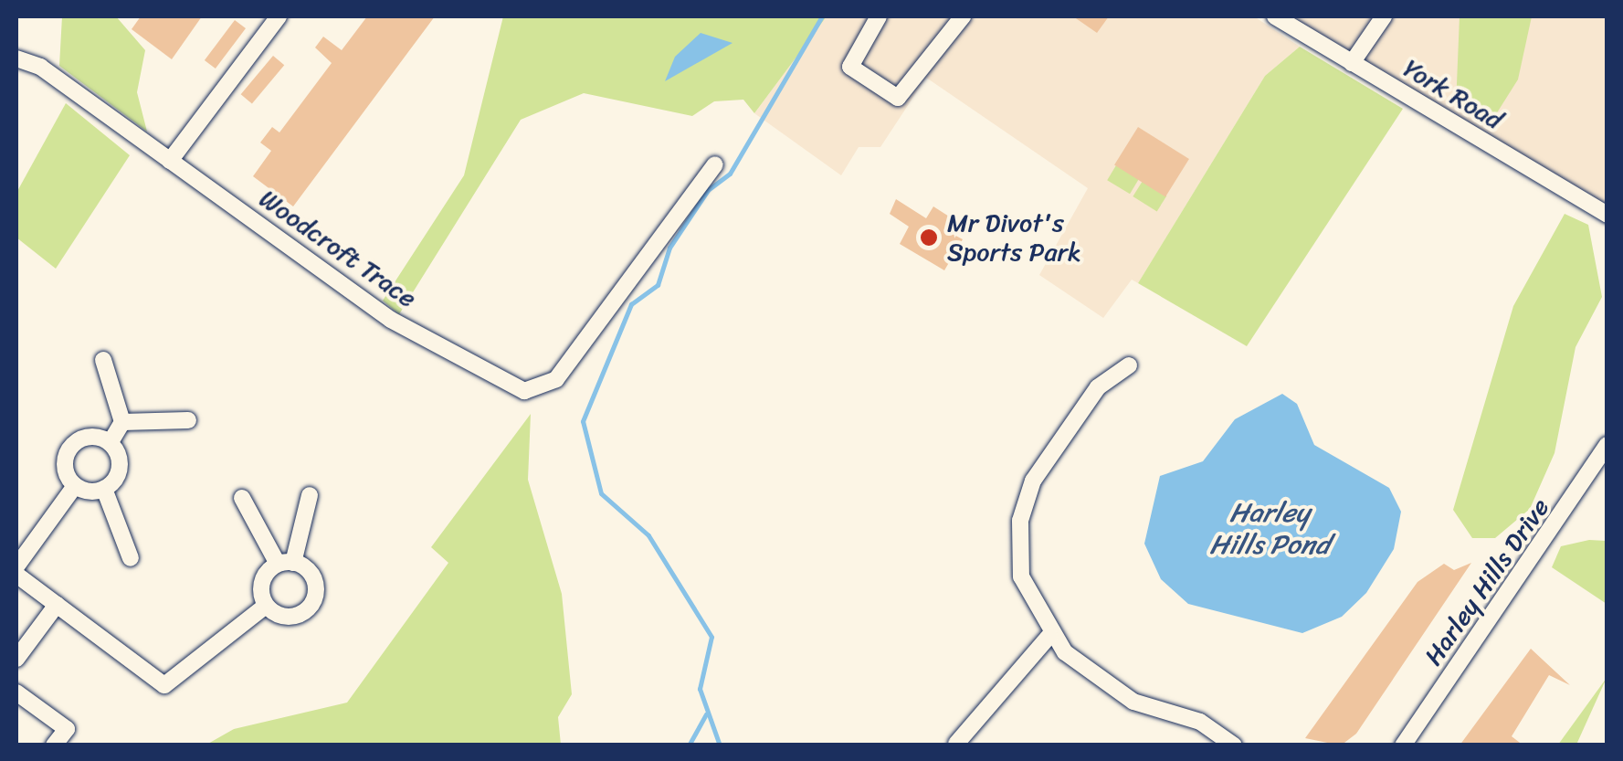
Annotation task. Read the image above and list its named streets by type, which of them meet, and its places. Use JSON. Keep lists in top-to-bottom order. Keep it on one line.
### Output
{"streets":{"street":["York Road","Woodcroft Trace","Harley Hills Drive"]},"water":["Harley Hills Pond"],"places":["Mr Divot's Sports Park"]}
